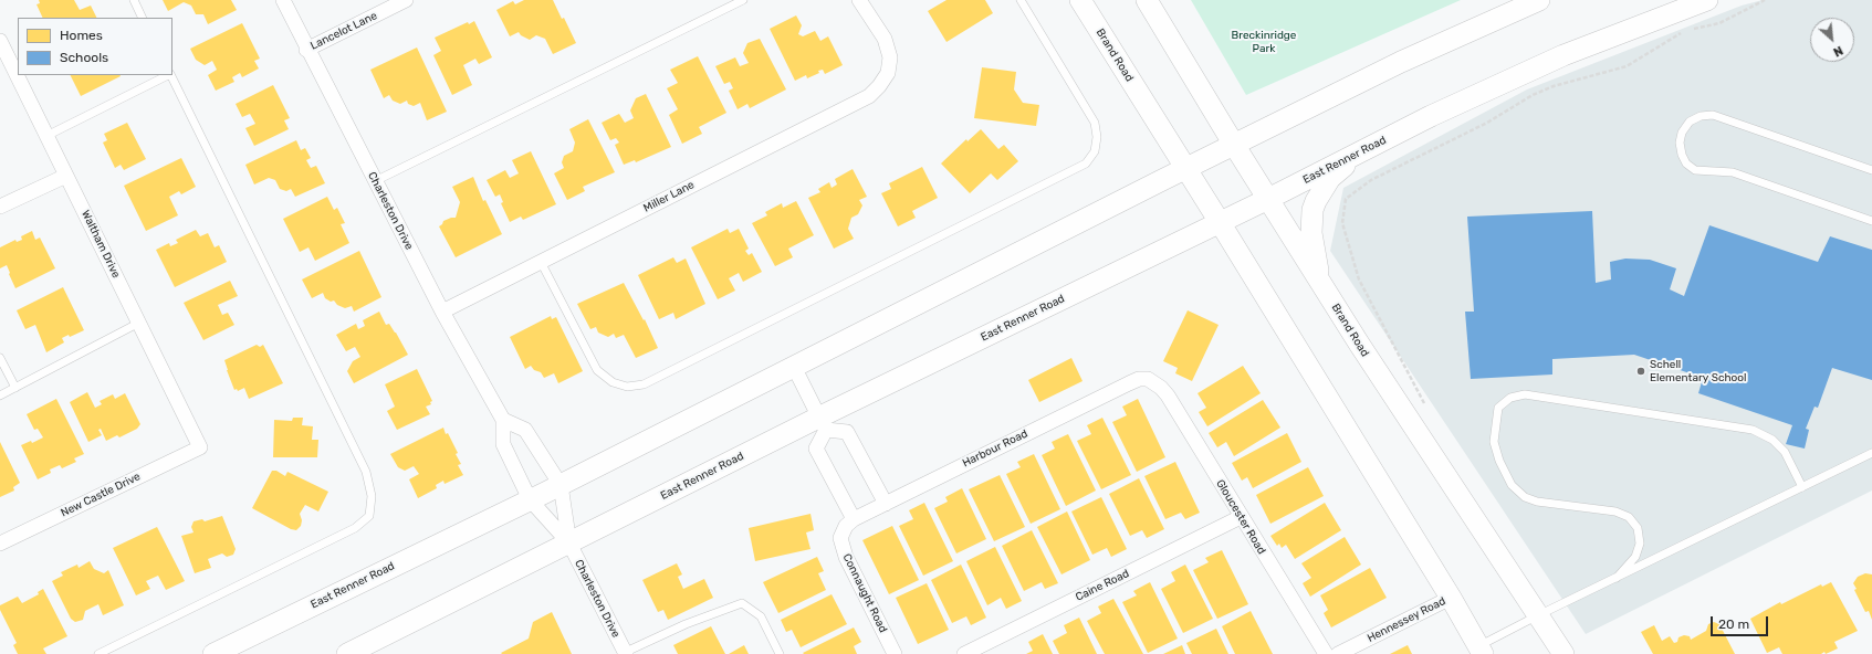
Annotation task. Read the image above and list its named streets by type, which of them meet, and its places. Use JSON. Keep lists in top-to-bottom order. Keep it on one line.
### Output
{"streets":{"main road":["Brand Road","East Renner Road"],"street":["Lancelot Lane","Miller Lane","Charleston Drive","Waltham Drive","Harbour Road","New Castle Drive","Gloucester Road","Caine Road","Connaught Road","Hennessey Road"]},"crossings":[["Lancelot Lane","Charleston Drive"],["Brand Road","East Renner Road"],["Brand Road","Hennessey Road"],["East Renner Road","Charleston Drive"],["Miller Lane","Charleston Drive"],["Waltham Drive","New Castle Drive"],["Harbour Road","Gloucester Road"],["Harbour Road","Connaught Road"],["Gloucester Road","Caine Road"]],"parks":["Breckinridge Park"],"places":["Schell Elementary School"],"legend":["Homes","Schools"],"scale_bar":"20 m","north":"bottom right"}
